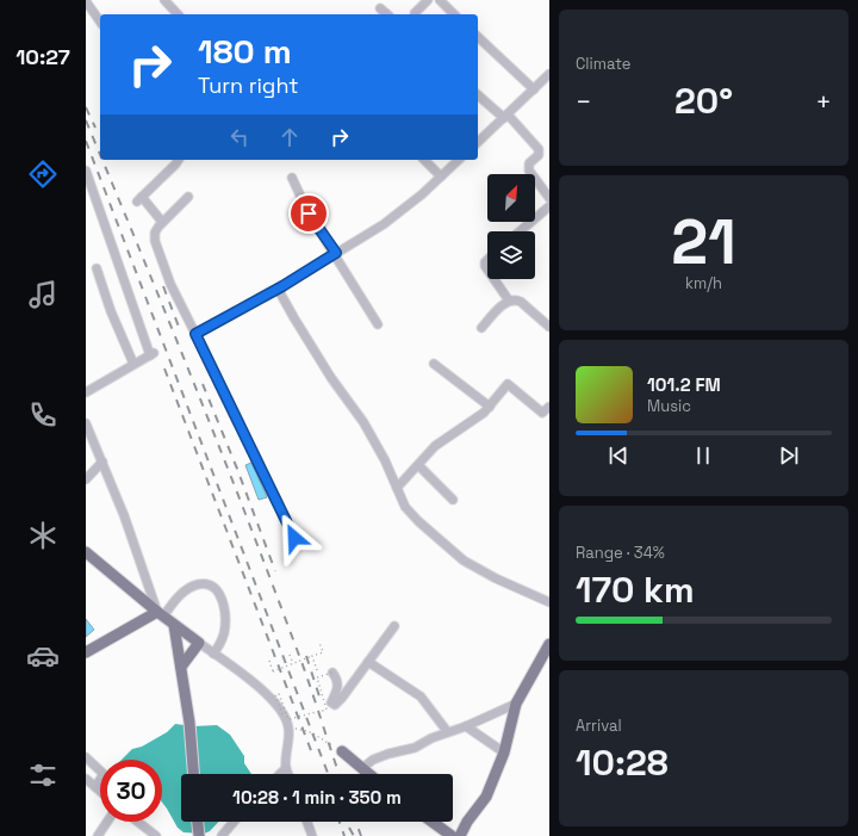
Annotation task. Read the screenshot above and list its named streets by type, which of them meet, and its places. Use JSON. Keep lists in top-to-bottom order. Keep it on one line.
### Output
{"north":"top right","page":{"tabs":"10:27","tile":["Climate",["21","km/h"],["Range · 34%","170 km"],["Arrival","10:28"]],"turn":["180 m","Turn right"],"heat":["−","20°","+"],"song":["101.2 FM","Music"],"limit":"30","trip":"10:28 · 1 min · 350 m"}}
